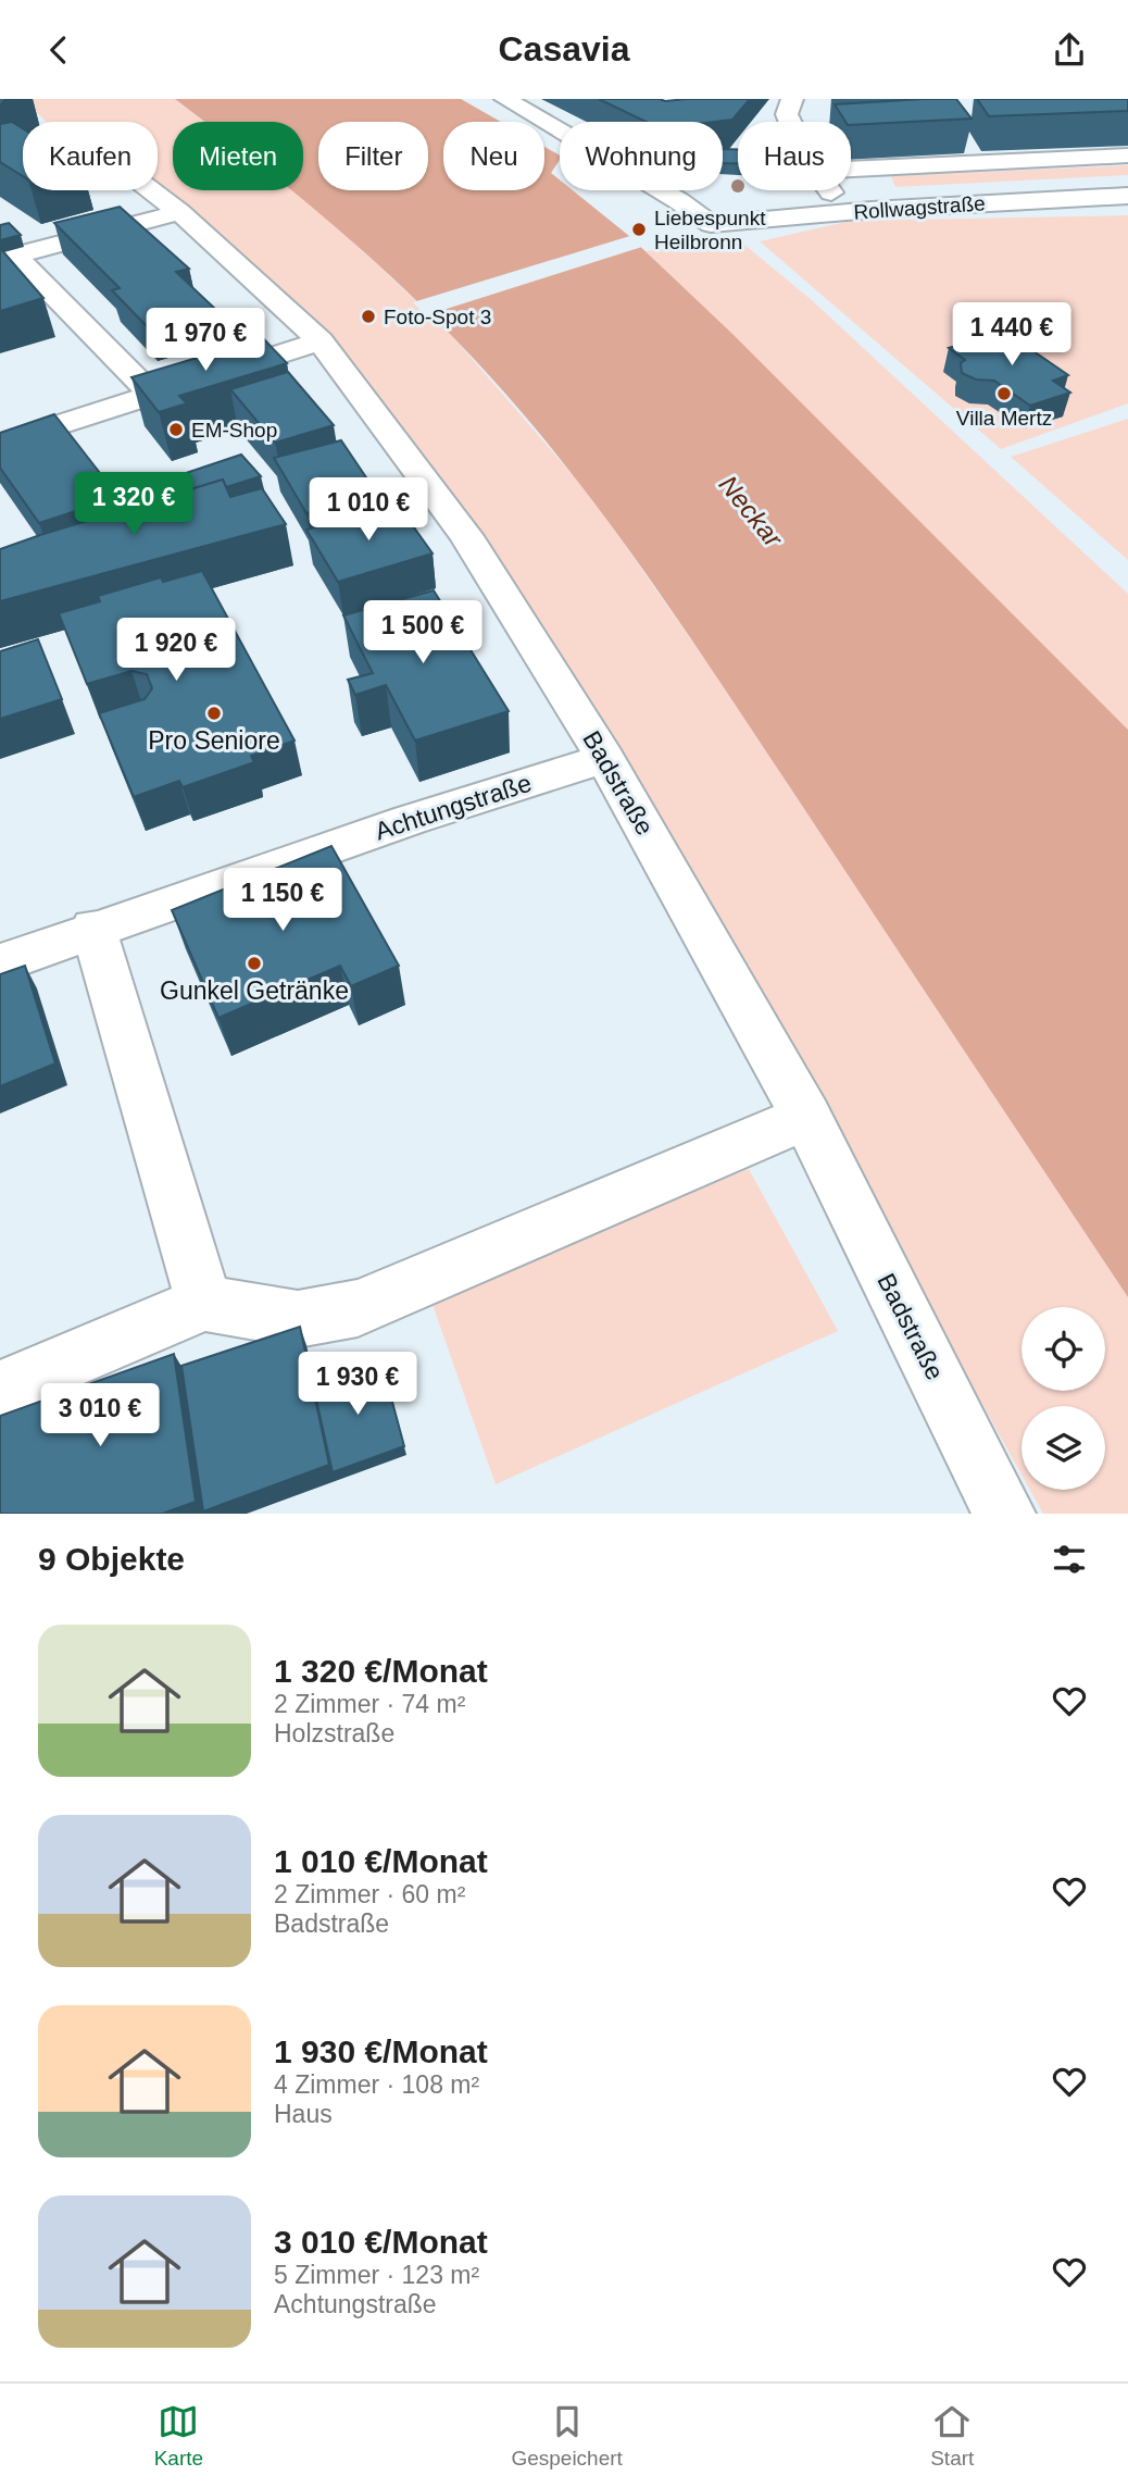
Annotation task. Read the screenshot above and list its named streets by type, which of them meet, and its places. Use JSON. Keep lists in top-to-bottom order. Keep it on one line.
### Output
{"streets":{"street":["Rollwagstraße","Badstraße","Achtungstraße"]},"crossings":[["Badstraße","Achtungstraße"]],"water":["Neckar"],"places":["Liebespunkt Heilbronn","Foto-Spot 3","Villa Mertz","EM-Shop","Pro Seniore","Gunkel Getränke"],"page":{"header":"Casavia","chip":["Kaufen","Mieten","Filter","Neu","Wohnung","Haus"],"price":["1 440 €","1 970 €","1 320 €","1 010 €","1 500 €","1 920 €","1 150 €","1 930 €","3 010 €"],"heading":"9 Objekte","list":[{"name":"1 320 €/Monat","note":"2 Zimmer · 74 m² · Holzstraße"},{"name":"1 010 €/Monat","note":"2 Zimmer · 60 m² · Badstraße"},{"name":"1 930 €/Monat","note":"4 Zimmer · 108 m² · Haus"},{"name":"3 010 €/Monat","note":"5 Zimmer · 123 m² · Achtungstraße"}],"tabs":["Karte","Gespeichert","Start"]}}
